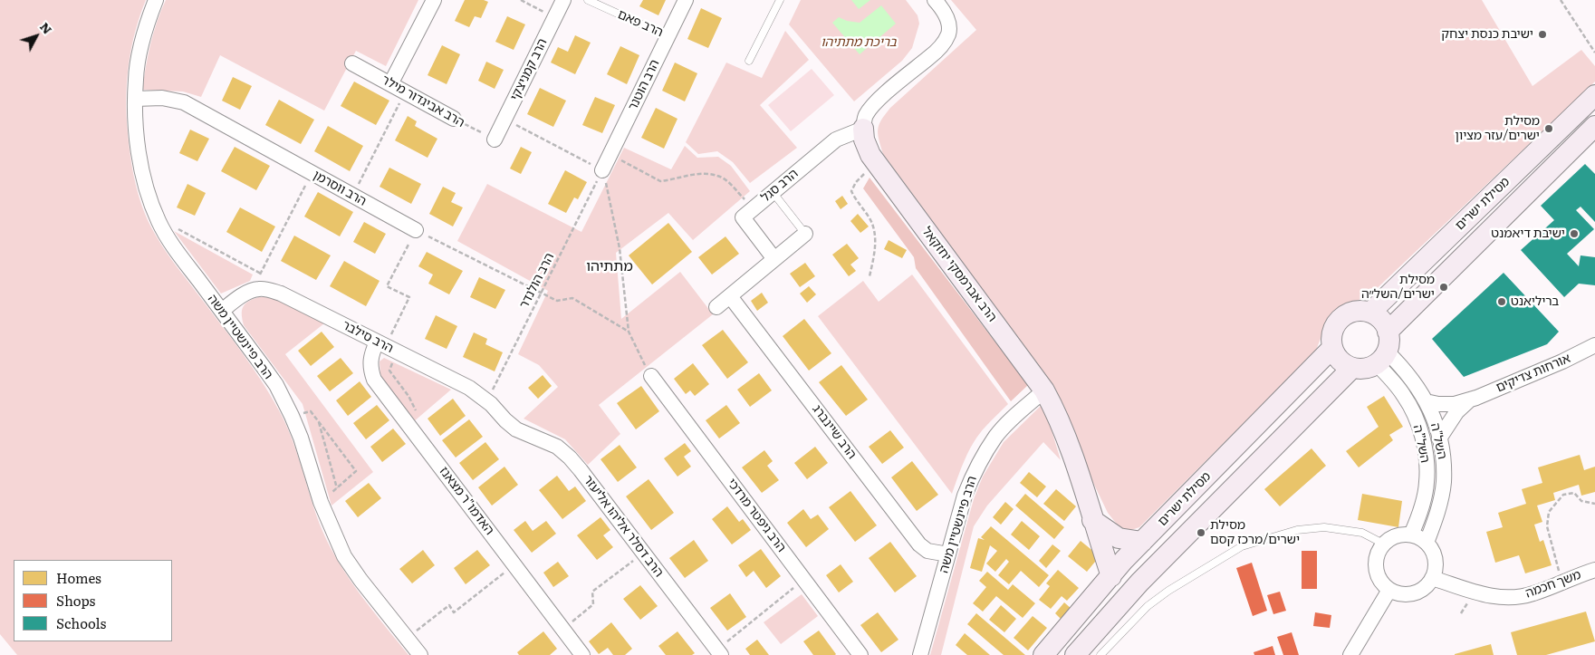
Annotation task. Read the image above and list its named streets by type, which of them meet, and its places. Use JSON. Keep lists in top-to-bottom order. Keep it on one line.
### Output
{"streets":{"street":["הרב קמניצקי","הרב הוטנר","הרב אביגדור מילר","הרב סגל","הרב ווסרמן","מסילת ישרים","הרב אברמסקי יחזקאל","הרב פיינשטיין משה","הרב סילבר","אורחות צדיקים","הרב שיינברג","השל\"ה","השל”ה","האדמו\"ר מצאנז","הרב גיפטר מרדכי","הרב דסלר אליהו אליעזר","משך חכמה"],"lane":["הרב פאם"],"path":["הרב הולנדר"]},"crossings":[["הרב פאם","הרב הוטנר"],["הרב קמניצקי","הרב אביגדור מילר"],["הרב הוטנר","הרב הולנדר"],["הרב סגל","הרב אברמסקי יחזקאל"],["הרב ווסרמן","הרב פיינשטיין משה"],["מסילת ישרים","הרב אברמסקי יחזקאל"],["מסילת ישרים","השל\"ה"],["מסילת ישרים","השל”ה"],["הרב אברמסקי יחזקאל","הרב פיינשטיין משה"],["הרב הולנדר","הרב סילבר"],["הרב פיינשטיין משה","הרב שיינברג"],["הרב סילבר","האדמו\"ר מצאנז"],["הרב סילבר","הרב דסלר אליהו אליעזר"],["השל\"ה","השל”ה"],["השל\"ה","משך חכמה"],["השל”ה","משך חכמה"]],"districts":["מתתיהו"],"parks":["בריכת מתתיהו"],"places":["ישיבת כנסת יצחק","מסילת ישרים/עזר מציון","ישיבת דיאמנט","מסילת ישרים/השל״ה","בריליאנט","מסילת ישרים/מרכז קסם"],"legend":["Homes","Shops","Schools"],"north":"top right"}
